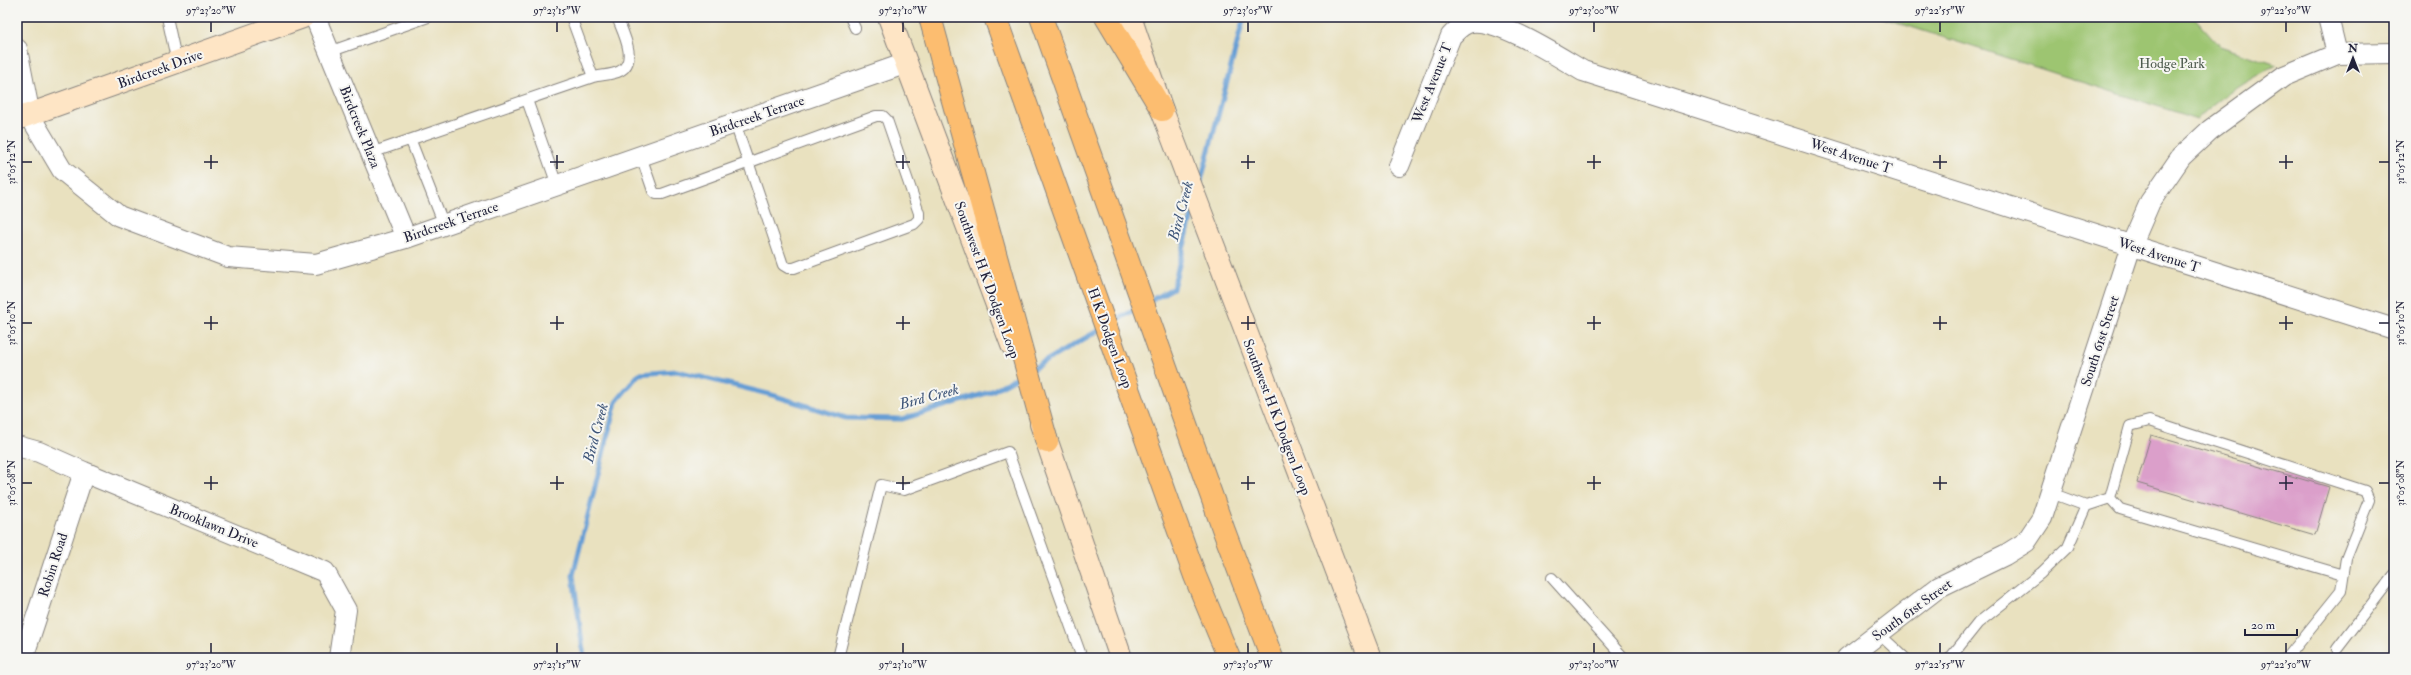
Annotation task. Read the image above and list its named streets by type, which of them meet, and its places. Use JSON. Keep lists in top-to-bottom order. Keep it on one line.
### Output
{"streets":{"highway":["H K Dodgen Loop"],"main road":["Birdcreek Drive","Southwest H K Dodgen Loop"],"street":["West Avenue T","Birdcreek Terrace","Birdcreek Plaza","South 61st Street","Brooklawn Drive","Robin Road"]},"crossings":[["Birdcreek Drive","Birdcreek Terrace"],["West Avenue T","South 61st Street"],["Birdcreek Terrace","Birdcreek Plaza"],["Birdcreek Terrace","Southwest H K Dodgen Loop"],["Brooklawn Drive","Robin Road"]],"water":["Bird Creek"],"parks":["Hodge Park"],"scale_bar":"20 m","north":"top","coordinates":["97°23'20\"W","97°23'15\"W","97°23'10\"W","97°23'05\"W","97°23'00\"W","97°22'55\"W","97°22'50\"W","31°05'12\"N","31°05'10\"N","31°05'08\"N"]}
